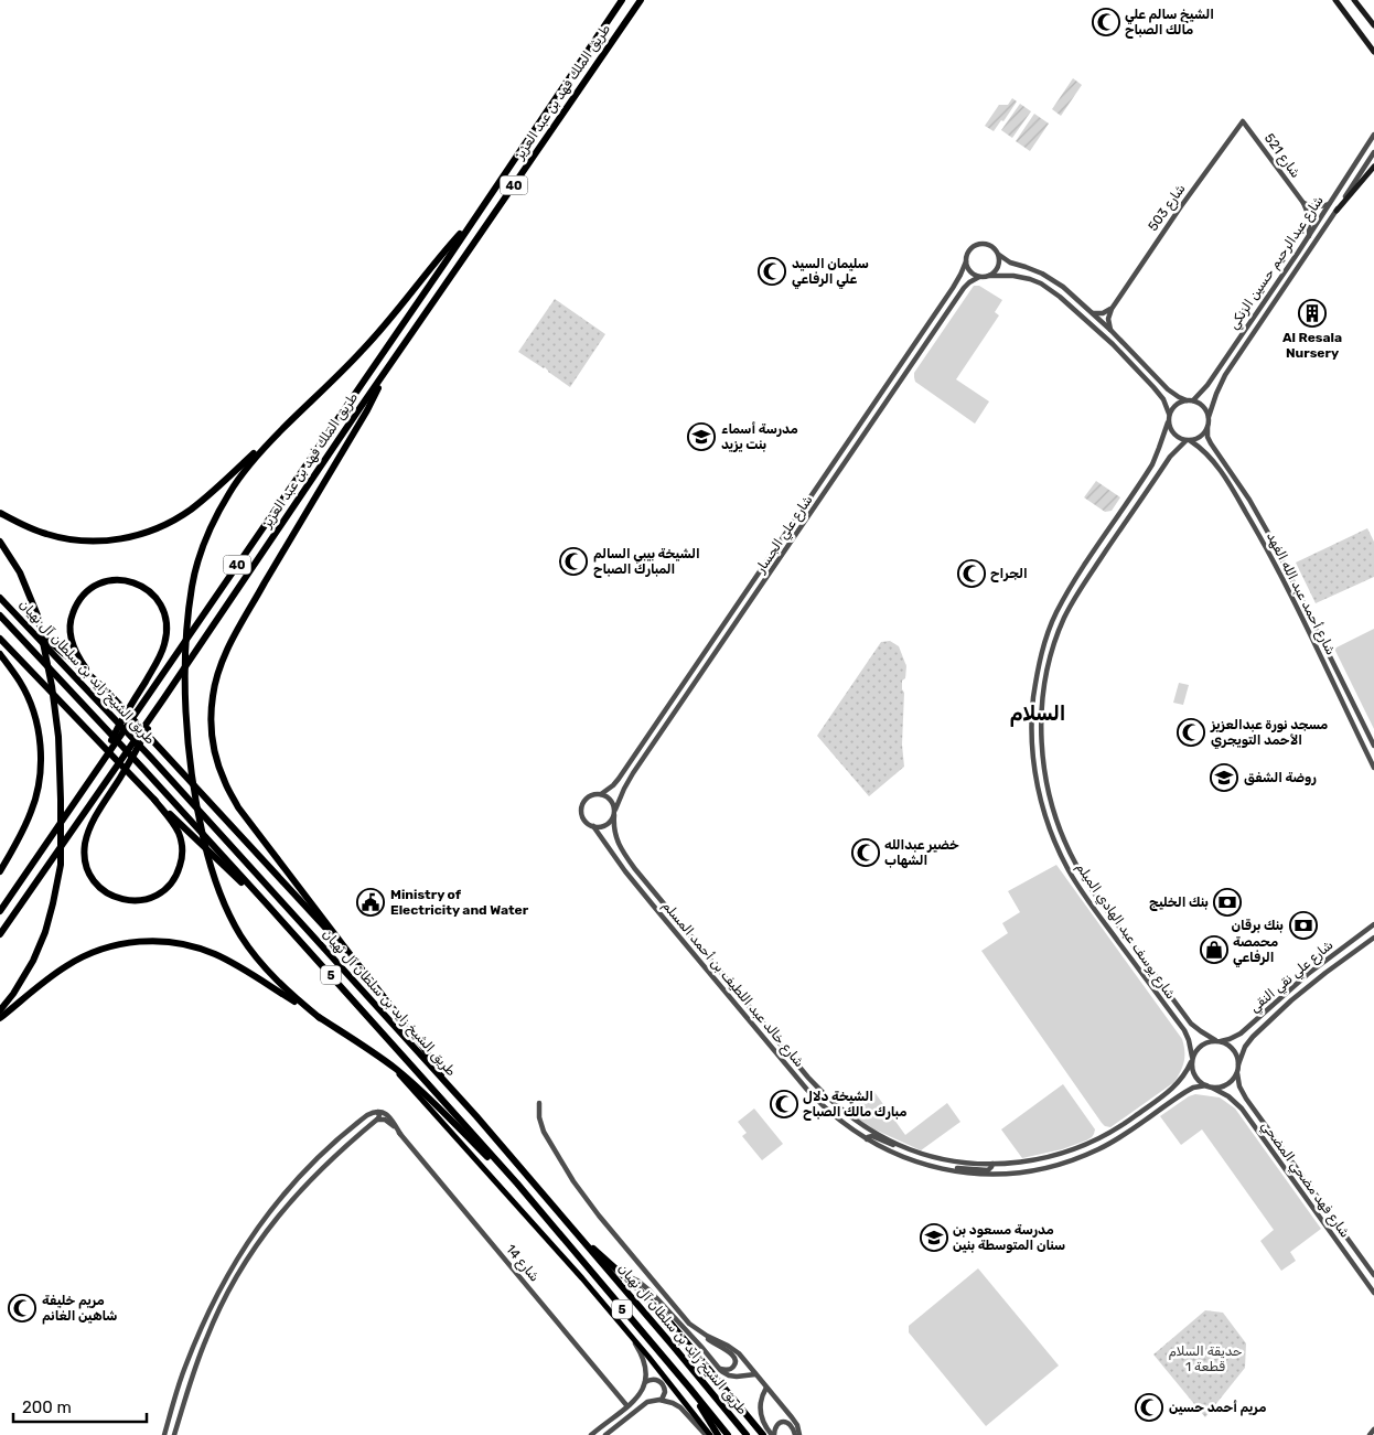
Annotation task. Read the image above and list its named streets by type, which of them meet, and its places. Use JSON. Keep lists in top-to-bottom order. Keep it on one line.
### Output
{"streets":{"highway":["طريق الملك فهد بن عبد العزيز","40","طريق الشيخ زايد بن سلطان آل نهيان","5"],"street":["شارع 521","شارع 503","شارع عبدالرحيم حسين الزنكي","شارع علي الجسار","شارع أحمد عبد الله الفهد","شارع يوسف عبد الهادي الميلم","شارع علي نقي النقي","شارع خالد عبد اللطيف بن أحمد المسلم","شارع فهد مضحي المضحي","شارع 14"]},"crossings":[["شارع 521","شارع 503"],["شارع 521","شارع عبدالرحيم حسين الزنكي"],["شارع عبدالرحيم حسين الزنكي","شارع أحمد عبد الله الفهد"],["شارع عبدالرحيم حسين الزنكي","شارع يوسف عبد الهادي الميلم"],["شارع علي الجسار","شارع خالد عبد اللطيف بن أحمد المسلم"],["شارع أحمد عبد الله الفهد","شارع يوسف عبد الهادي الميلم"],["طريق الشيخ زايد بن سلطان آل نهيان","5"],["شارع يوسف عبد الهادي الميلم","شارع علي نقي النقي"],["شارع يوسف عبد الهادي الميلم","شارع خالد عبد اللطيف بن أحمد المسلم"],["شارع يوسف عبد الهادي الميلم","شارع فهد مضحي المضحي"],["شارع علي نقي النقي","شارع خالد عبد اللطيف بن أحمد المسلم"],["شارع علي نقي النقي","شارع فهد مضحي المضحي"],["شارع خالد عبد اللطيف بن أحمد المسلم","شارع فهد مضحي المضحي"]],"districts":["السلام"],"parks":["حديقة السلام قطعة 1"],"places":{"mosque":["الشيخ سالم علي مالك الصباح","سليمان السيد علي الرفاعي","الشيخة بيبي السالم المبارك الصباح","الجراح","مسجد نورة عبدالعزيز الأحمد التويجري","خضير عبدالله الشهاب","الشيخة دلال مبارك مالك الصباح","مريم خليفة شاهين الغانم","مريم أحمد حسين"],"building":["Al Resala Nursery"],"school or university":["مدرسة أسماء بنت يزيد","روضة الشفق","مدرسة مسعود بن سنان المتوسطة بنين"],"public building":["Ministry of Electricity and Water"],"bank":["بنك الخليج","بنك برقان"],"shop":["محمصة الرفاعي"]},"scale_bar":"200 m"}
